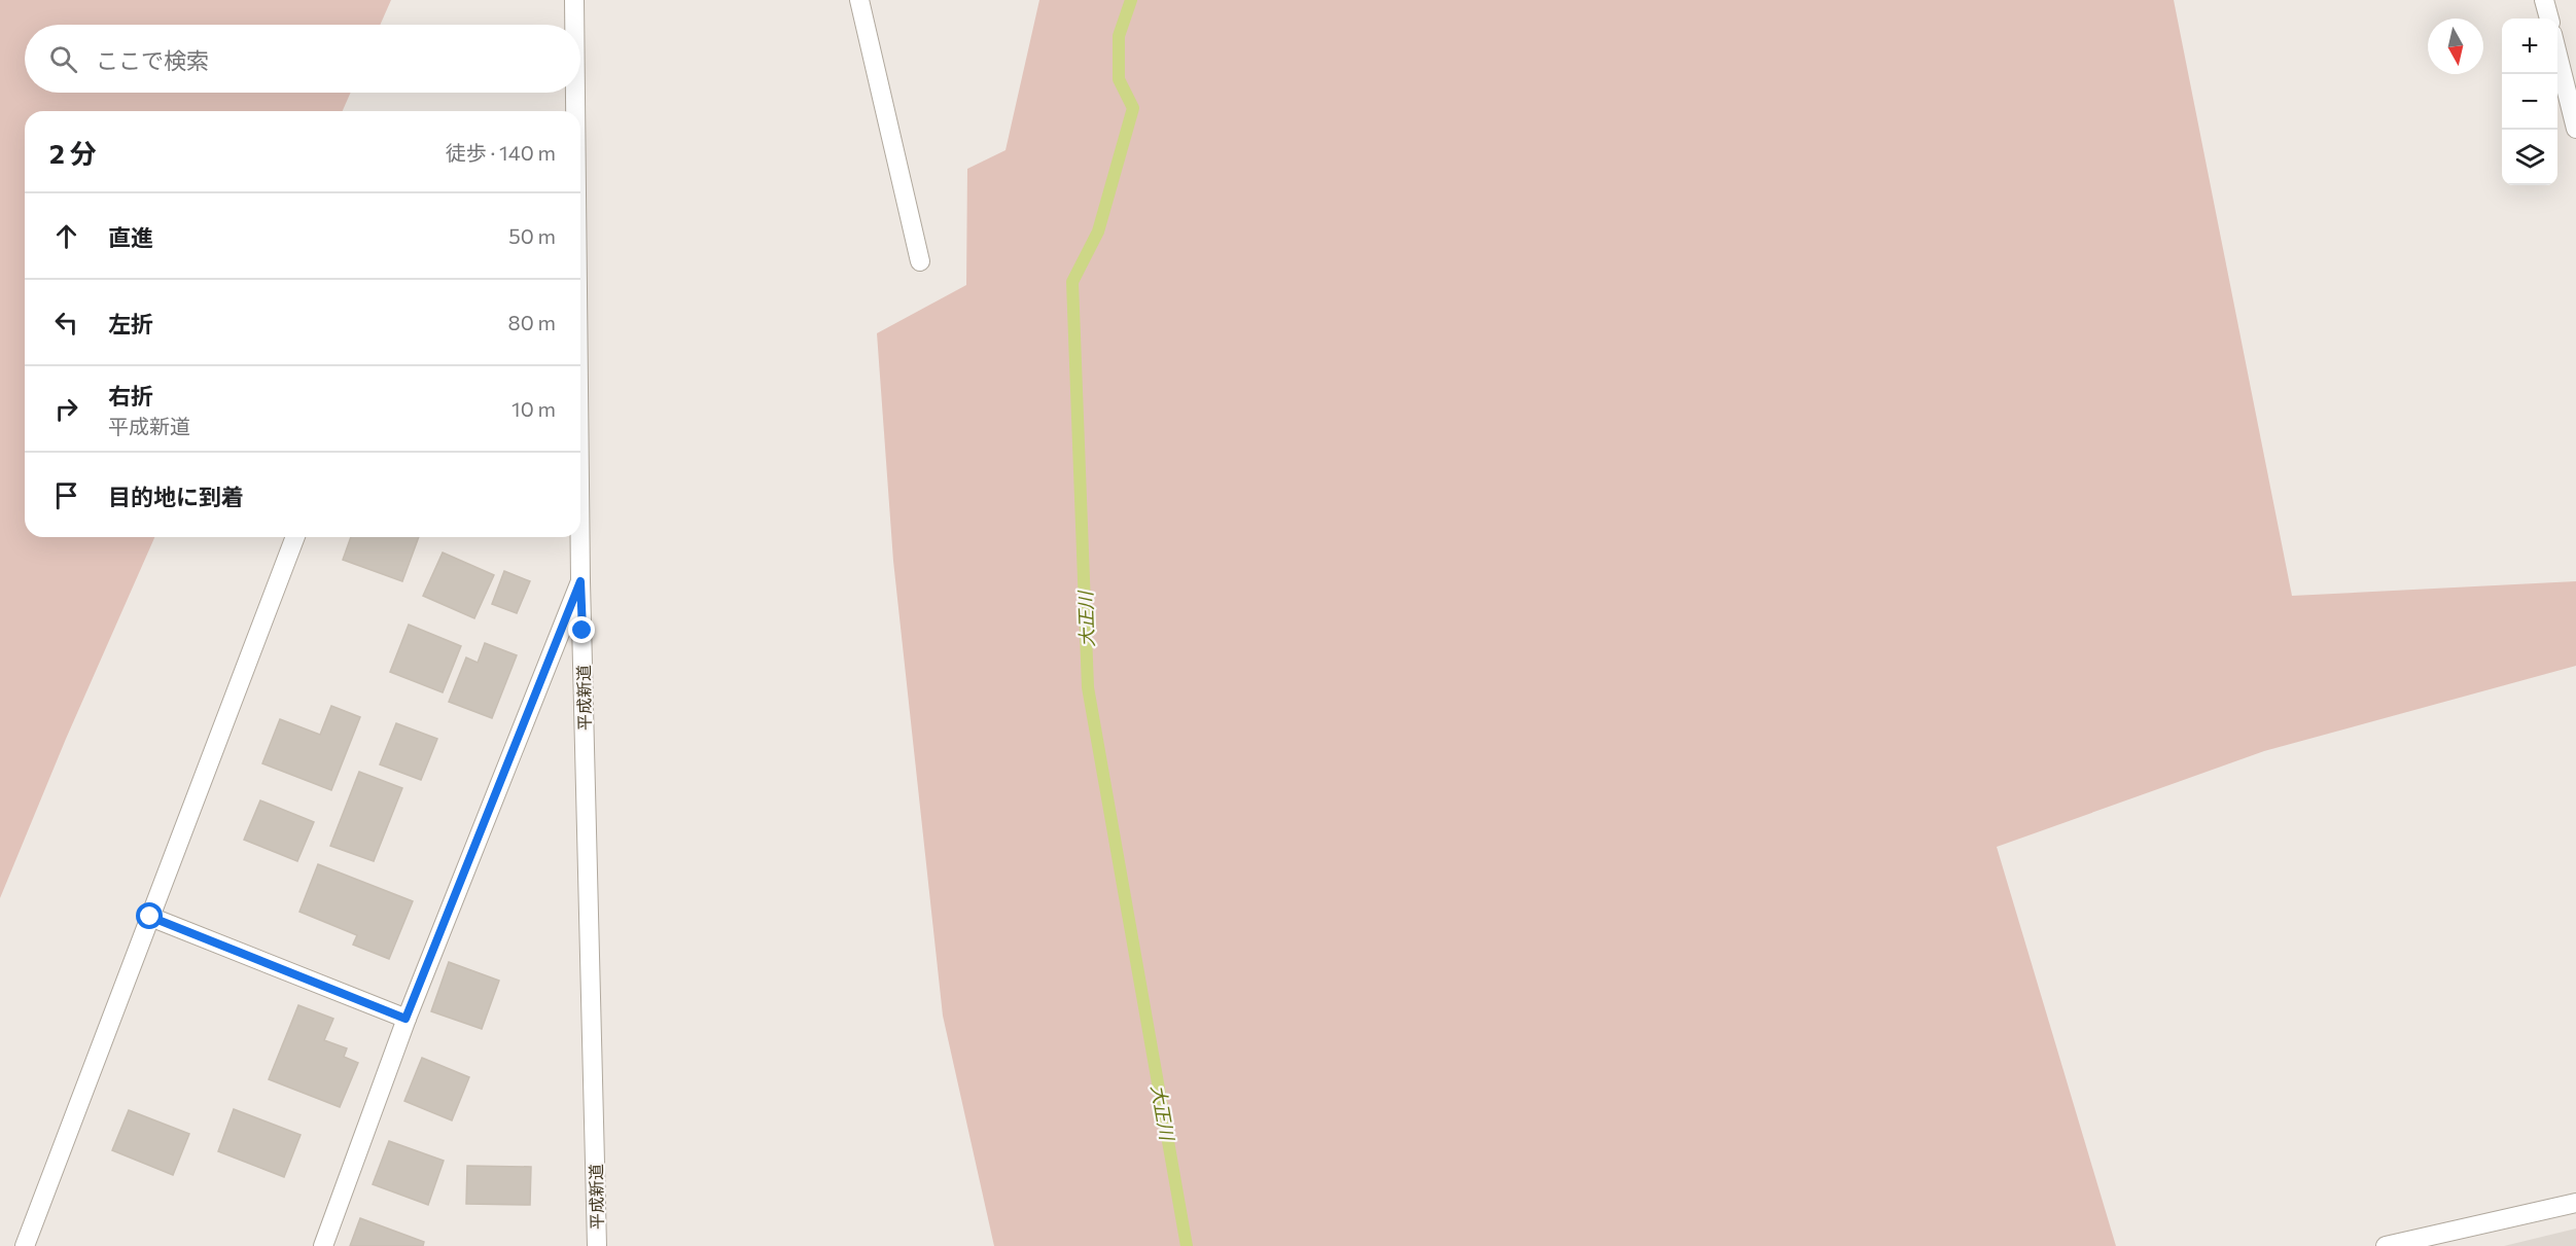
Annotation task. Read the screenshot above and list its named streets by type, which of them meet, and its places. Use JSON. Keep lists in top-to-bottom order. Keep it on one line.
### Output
{"streets":{"street":["平成新道"]},"water":["大正川"],"north":"bottom","page":{"map_buttons":["+","−"],"search":"ここで検索","heading":["2 分","徒歩 · 140 m"],"list":[["直進","50 m"],["左折","80 m"],["右折","平成新道","10 m"],"目的地に到着"]}}
